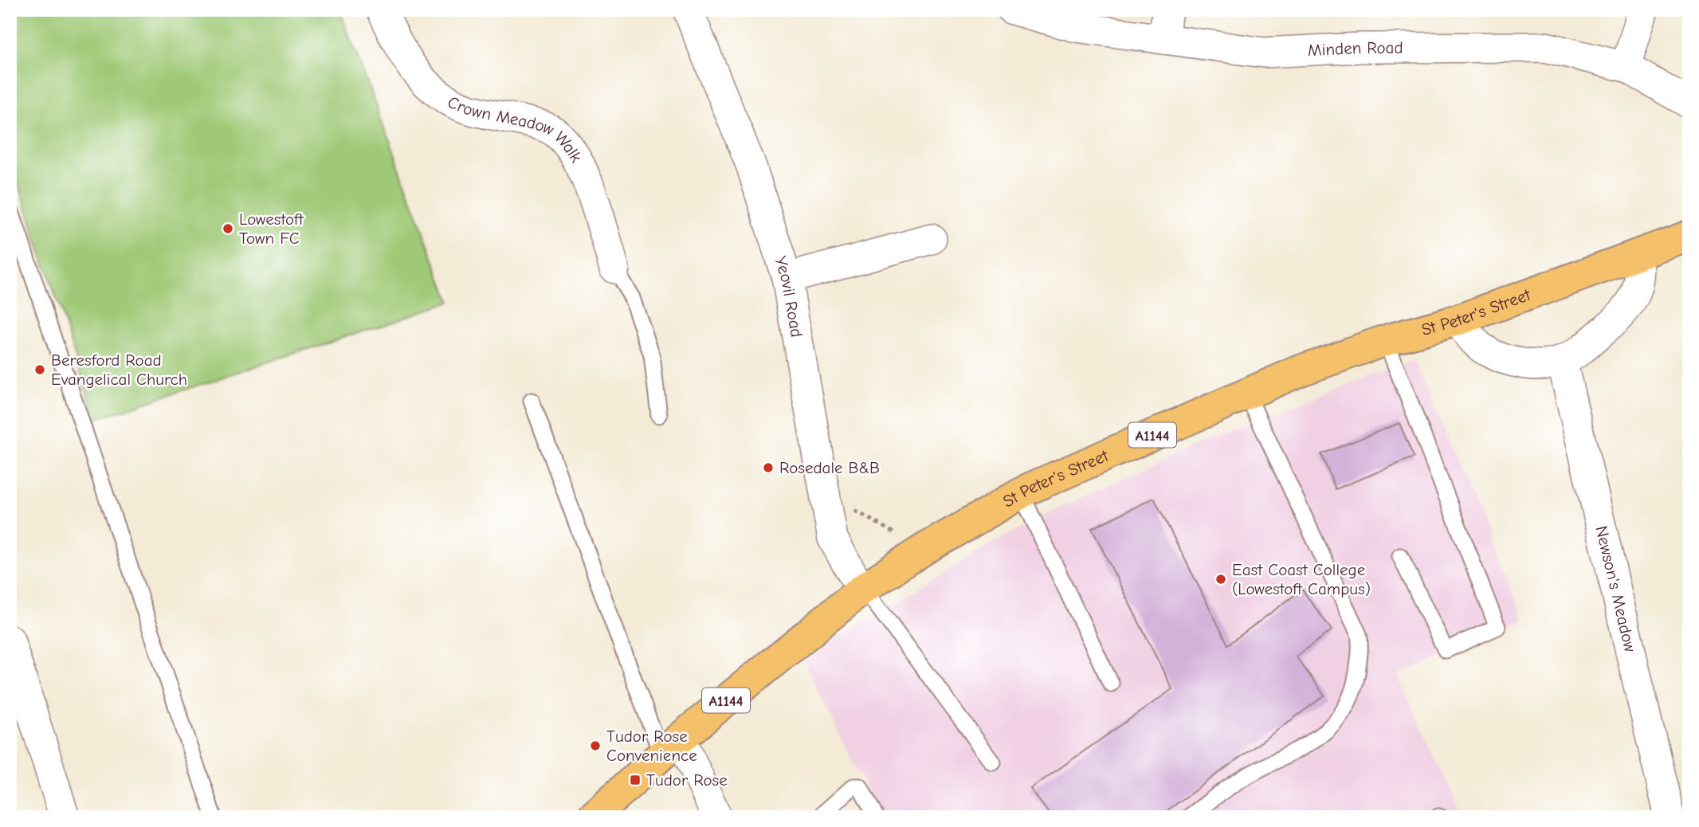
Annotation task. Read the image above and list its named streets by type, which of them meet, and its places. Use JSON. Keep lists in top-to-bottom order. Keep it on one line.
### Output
{"streets":{"main road":["St Peter's Street","A1144"],"street":["Minden Road","Crown Meadow Walk","Yeovil Road","Newson's Meadow"]},"crossings":[["Yeovil Road","St Peter's Street"]],"places":{"other":["Lowestoft Town FC","Beresford Road Evangelical Church","Rosedale B&B","East Coast College (Lowestoft Campus)","Tudor Rose Convenience"],"transit":["Tudor Rose"]}}
